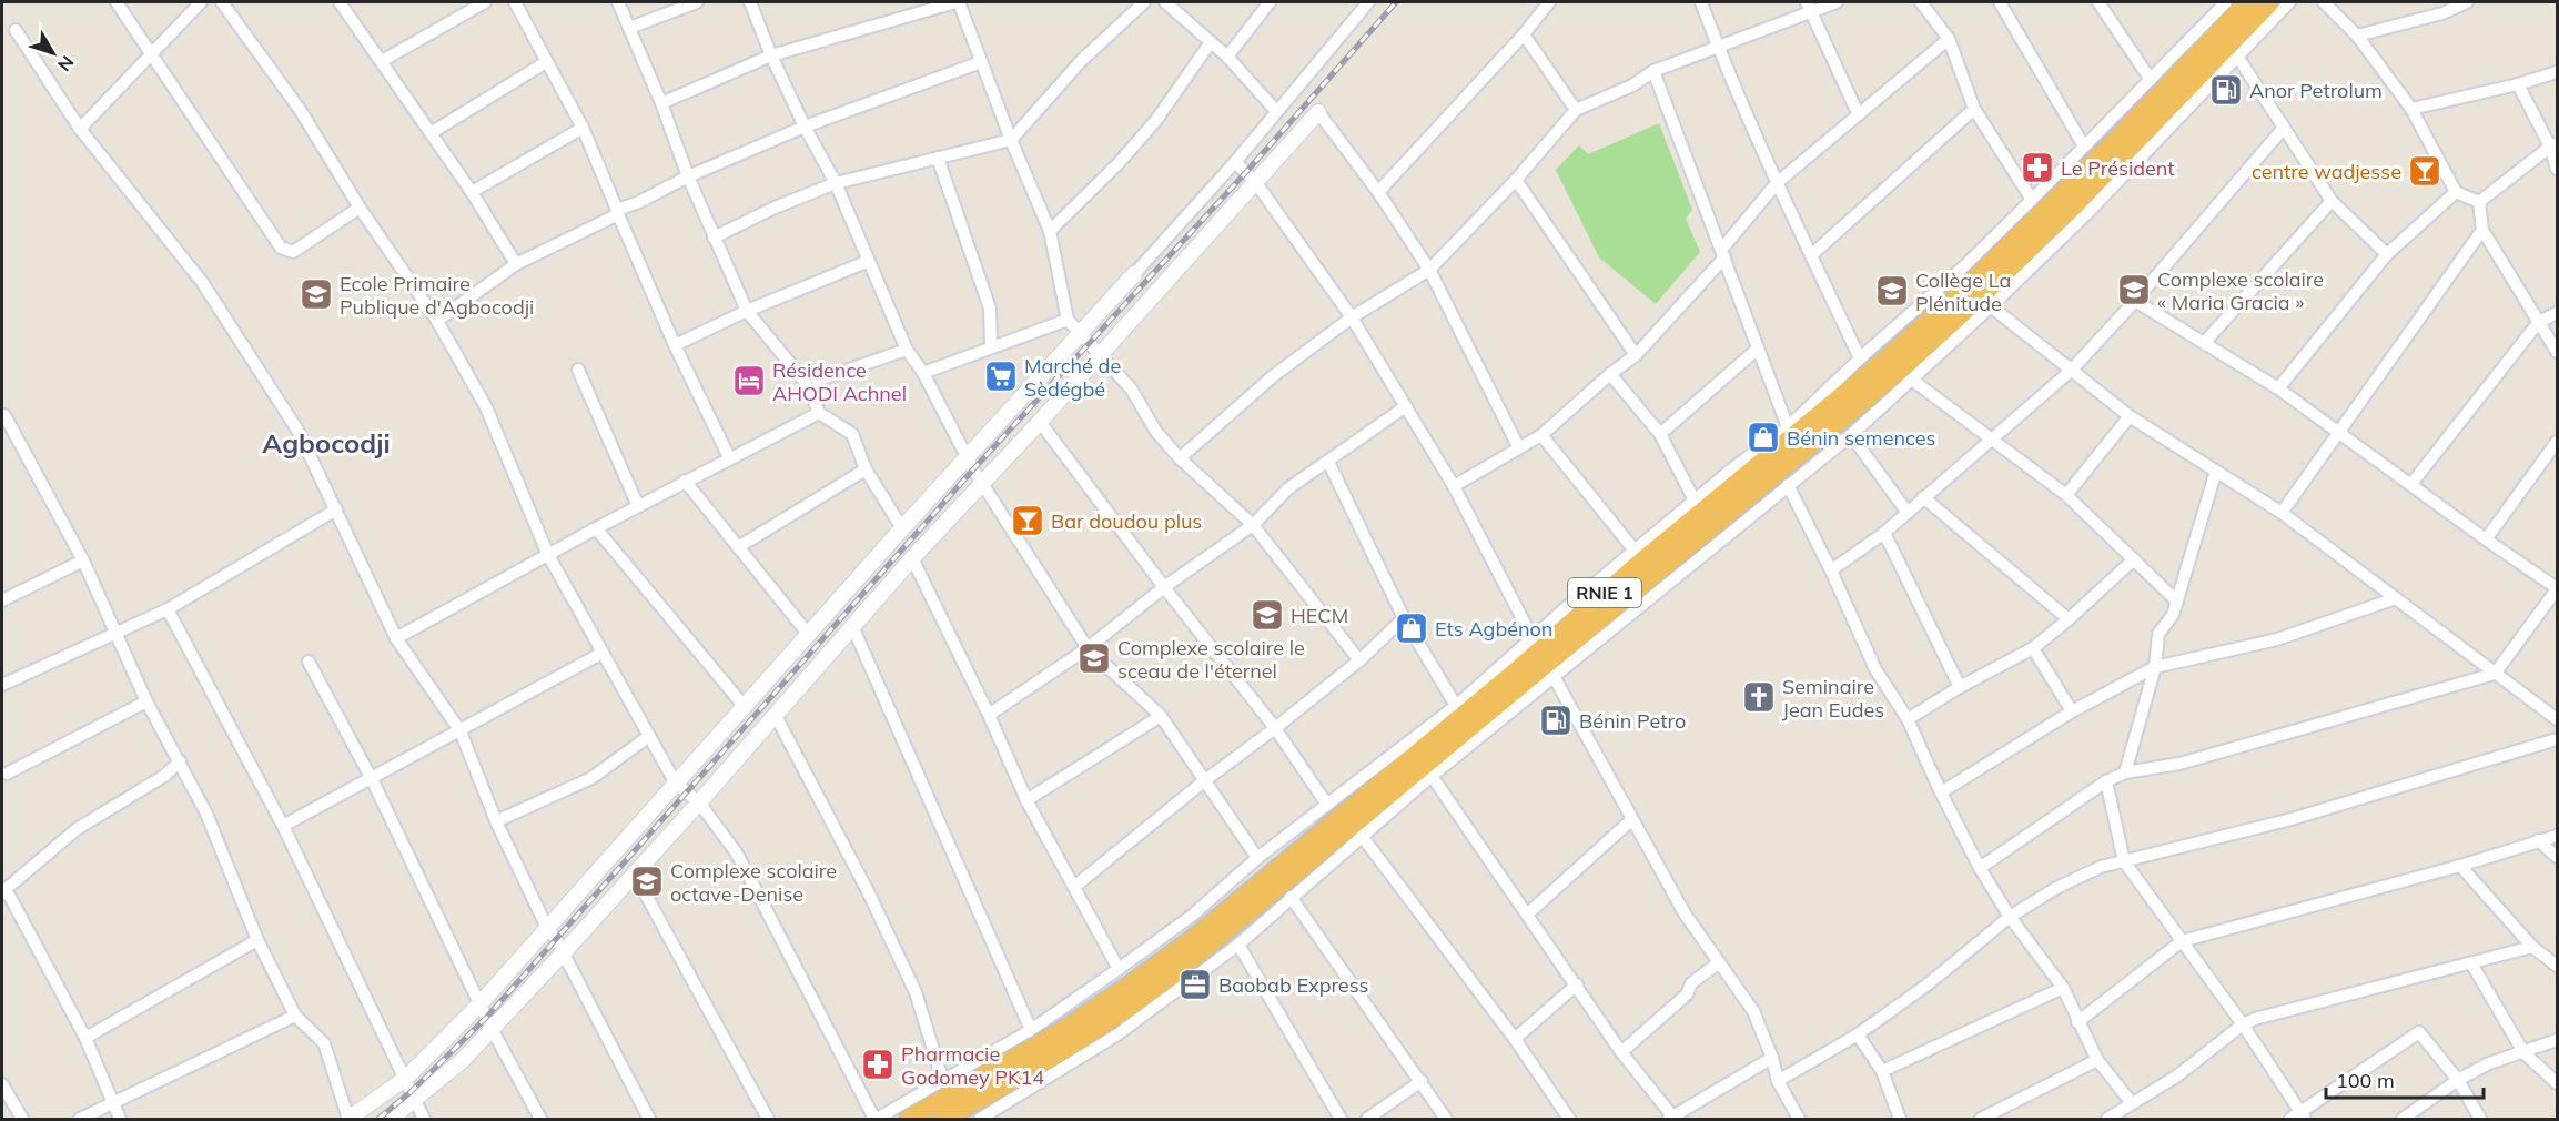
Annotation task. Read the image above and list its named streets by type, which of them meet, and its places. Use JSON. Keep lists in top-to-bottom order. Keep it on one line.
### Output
{"streets":{"highway":["RNIE 1"]},"districts":["Agbocodji"],"places":{"fuel station":["Anor Petrolum","Bénin Petro"],"pharmacy":["Le Président","Pharmacie Godomey PK14"],"bar":["centre wadjesse","Bar doudou plus"],"school or university":["Complexe scolaire « Maria Gracia »","Collège La Plénitude","Ecole Primaire Publique d'Agbocodji","HECM","Complexe scolaire le sceau de l'éternel","Complexe scolaire octave-Denise"],"supermarket":["Marché de Sèdégbé"],"hotel":["Résidence AHODI Achnel"],"shop":["Bénin semences","Ets Agbénon"],"church":["Seminaire Jean Eudes"],"office":["Baobab Express"]},"scale_bar":"100 m","north":"bottom right"}
